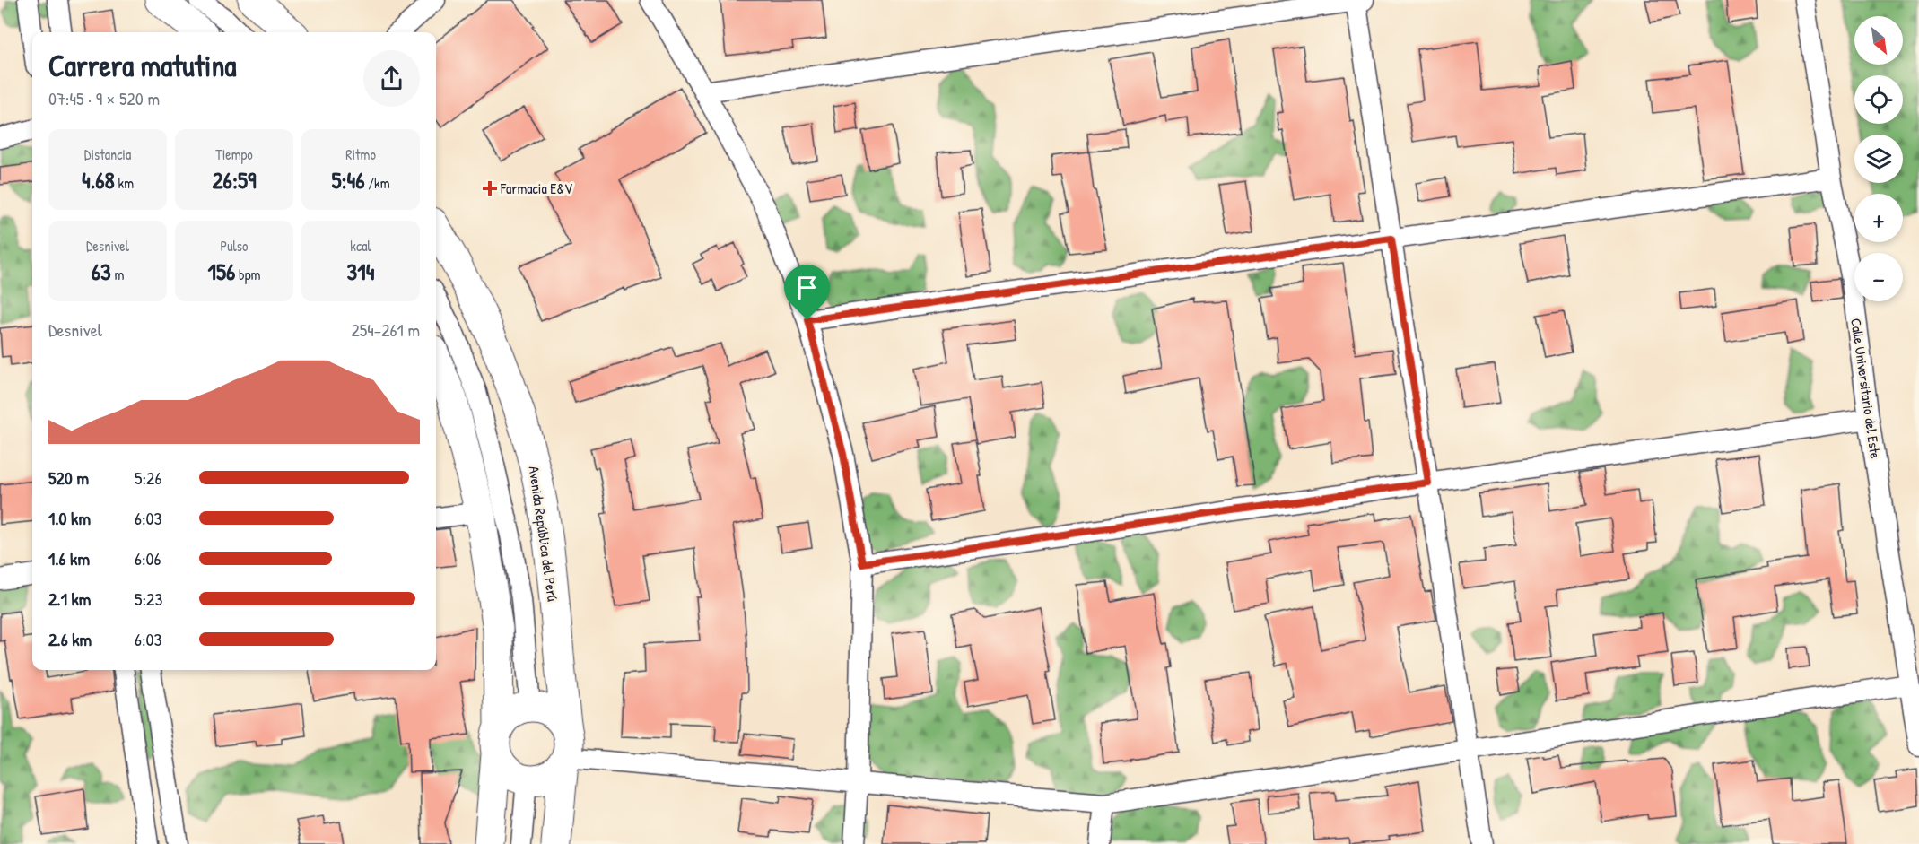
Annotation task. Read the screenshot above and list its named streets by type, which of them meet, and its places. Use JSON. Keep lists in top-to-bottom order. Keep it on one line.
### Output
{"streets":{"highway":["Avenida República del Perú"],"street":["Calle Universitario del Este"]},"places":{"health":["Farmacia E&V"]},"north":"bottom right","page":{"map_buttons":["+","−"],"heading":["Carrera matutina","07:45 · 9 × 520 m"],"stats":[["Distancia","4.68 km"],["Tiempo","26:59"],["Ritmo","5:46 /km"],["Desnivel","63 m"],["Pulso","156 bpm"],["kcal","314"]],"chart":["Desnivel","254–261 m"],"list":[{"name":"520 m","note":"5:26"},{"name":"1.0 km","note":"6:03"},{"name":"1.6 km","note":"6:06"},{"name":"2.1 km","note":"5:23"},{"name":"2.6 km","note":"6:03"}]}}
